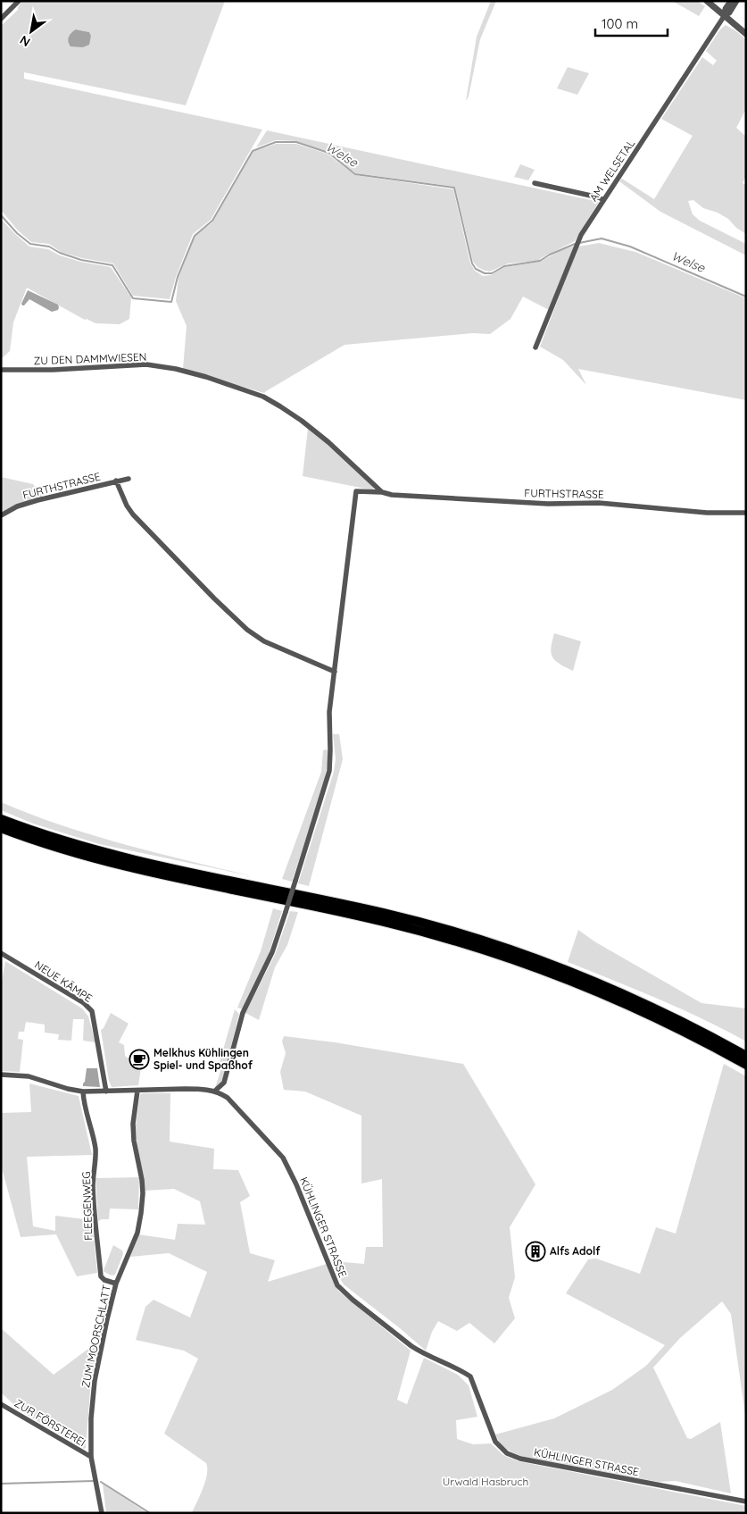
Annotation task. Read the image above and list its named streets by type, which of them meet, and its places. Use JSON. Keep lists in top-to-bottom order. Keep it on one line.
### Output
{"streets":{"street":["AM WELSETAL","ZU DEN DAMMWIESEN","FURTHSTRASSE","NEUE KÄMPE","FLEEGENWEG","KÜHLINGER STRASSE","ZUM MOORSCHLATT","ZUR FÖRSTEREI"]},"crossings":[["ZU DEN DAMMWIESEN","FURTHSTRASSE"],["NEUE KÄMPE","KÜHLINGER STRASSE"],["FLEEGENWEG","KÜHLINGER STRASSE"],["FLEEGENWEG","ZUM MOORSCHLATT"],["KÜHLINGER STRASSE","ZUM MOORSCHLATT"],["ZUM MOORSCHLATT","ZUR FÖRSTEREI"]],"water":["Welse"],"parks":["Urwald Hasbruch"],"places":{"cafe":["Melkhus Kühlingen Spiel- und Spaßhof"],"building":["Alfs Adolf"]},"scale_bar":"100 m","north":"bottom left"}
